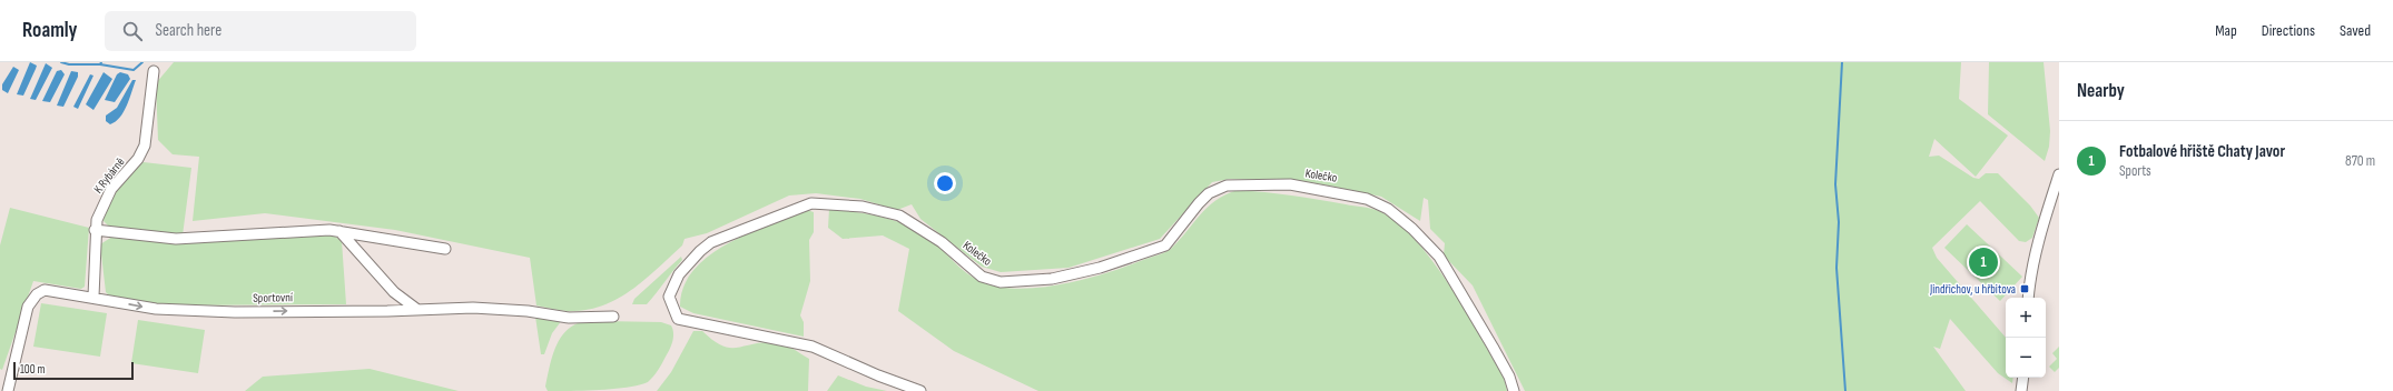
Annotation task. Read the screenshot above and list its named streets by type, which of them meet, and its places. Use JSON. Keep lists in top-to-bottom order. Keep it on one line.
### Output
{"streets":{"street":["K Rybárně","Kolečko","Sportovní"]},"crossings":[["K Rybárně","Sportovní"]],"places":{"transit":["Jindřichov, u hřbitova"]},"scale_bar":"100 m","page":{"header":"Roamly","search":"Search here","nav":["Map","Directions","Saved"],"heading":"Nearby","list":[{"mark":"1","name":"Fotbalové hřiště Chaty Javor","note":"Sports","value":"870 m"}],"pins":"1","map_buttons":["+","−"],"scale":"100 m"}}
